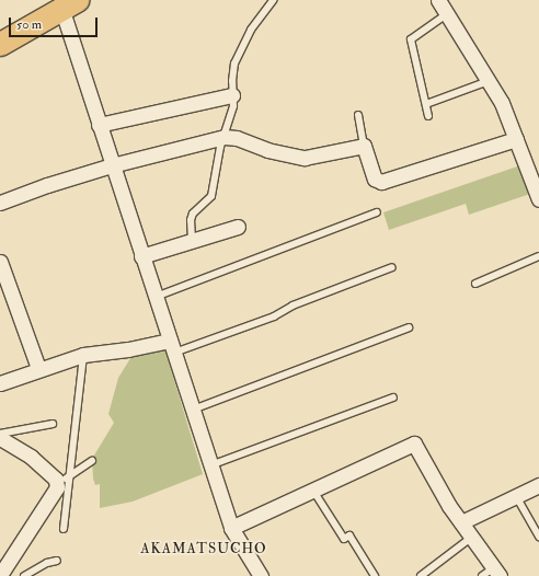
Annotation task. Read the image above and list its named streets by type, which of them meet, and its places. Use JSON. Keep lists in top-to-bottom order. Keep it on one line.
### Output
{"districts":["AKAMATSUCHO"],"scale_bar":"50 m"}
